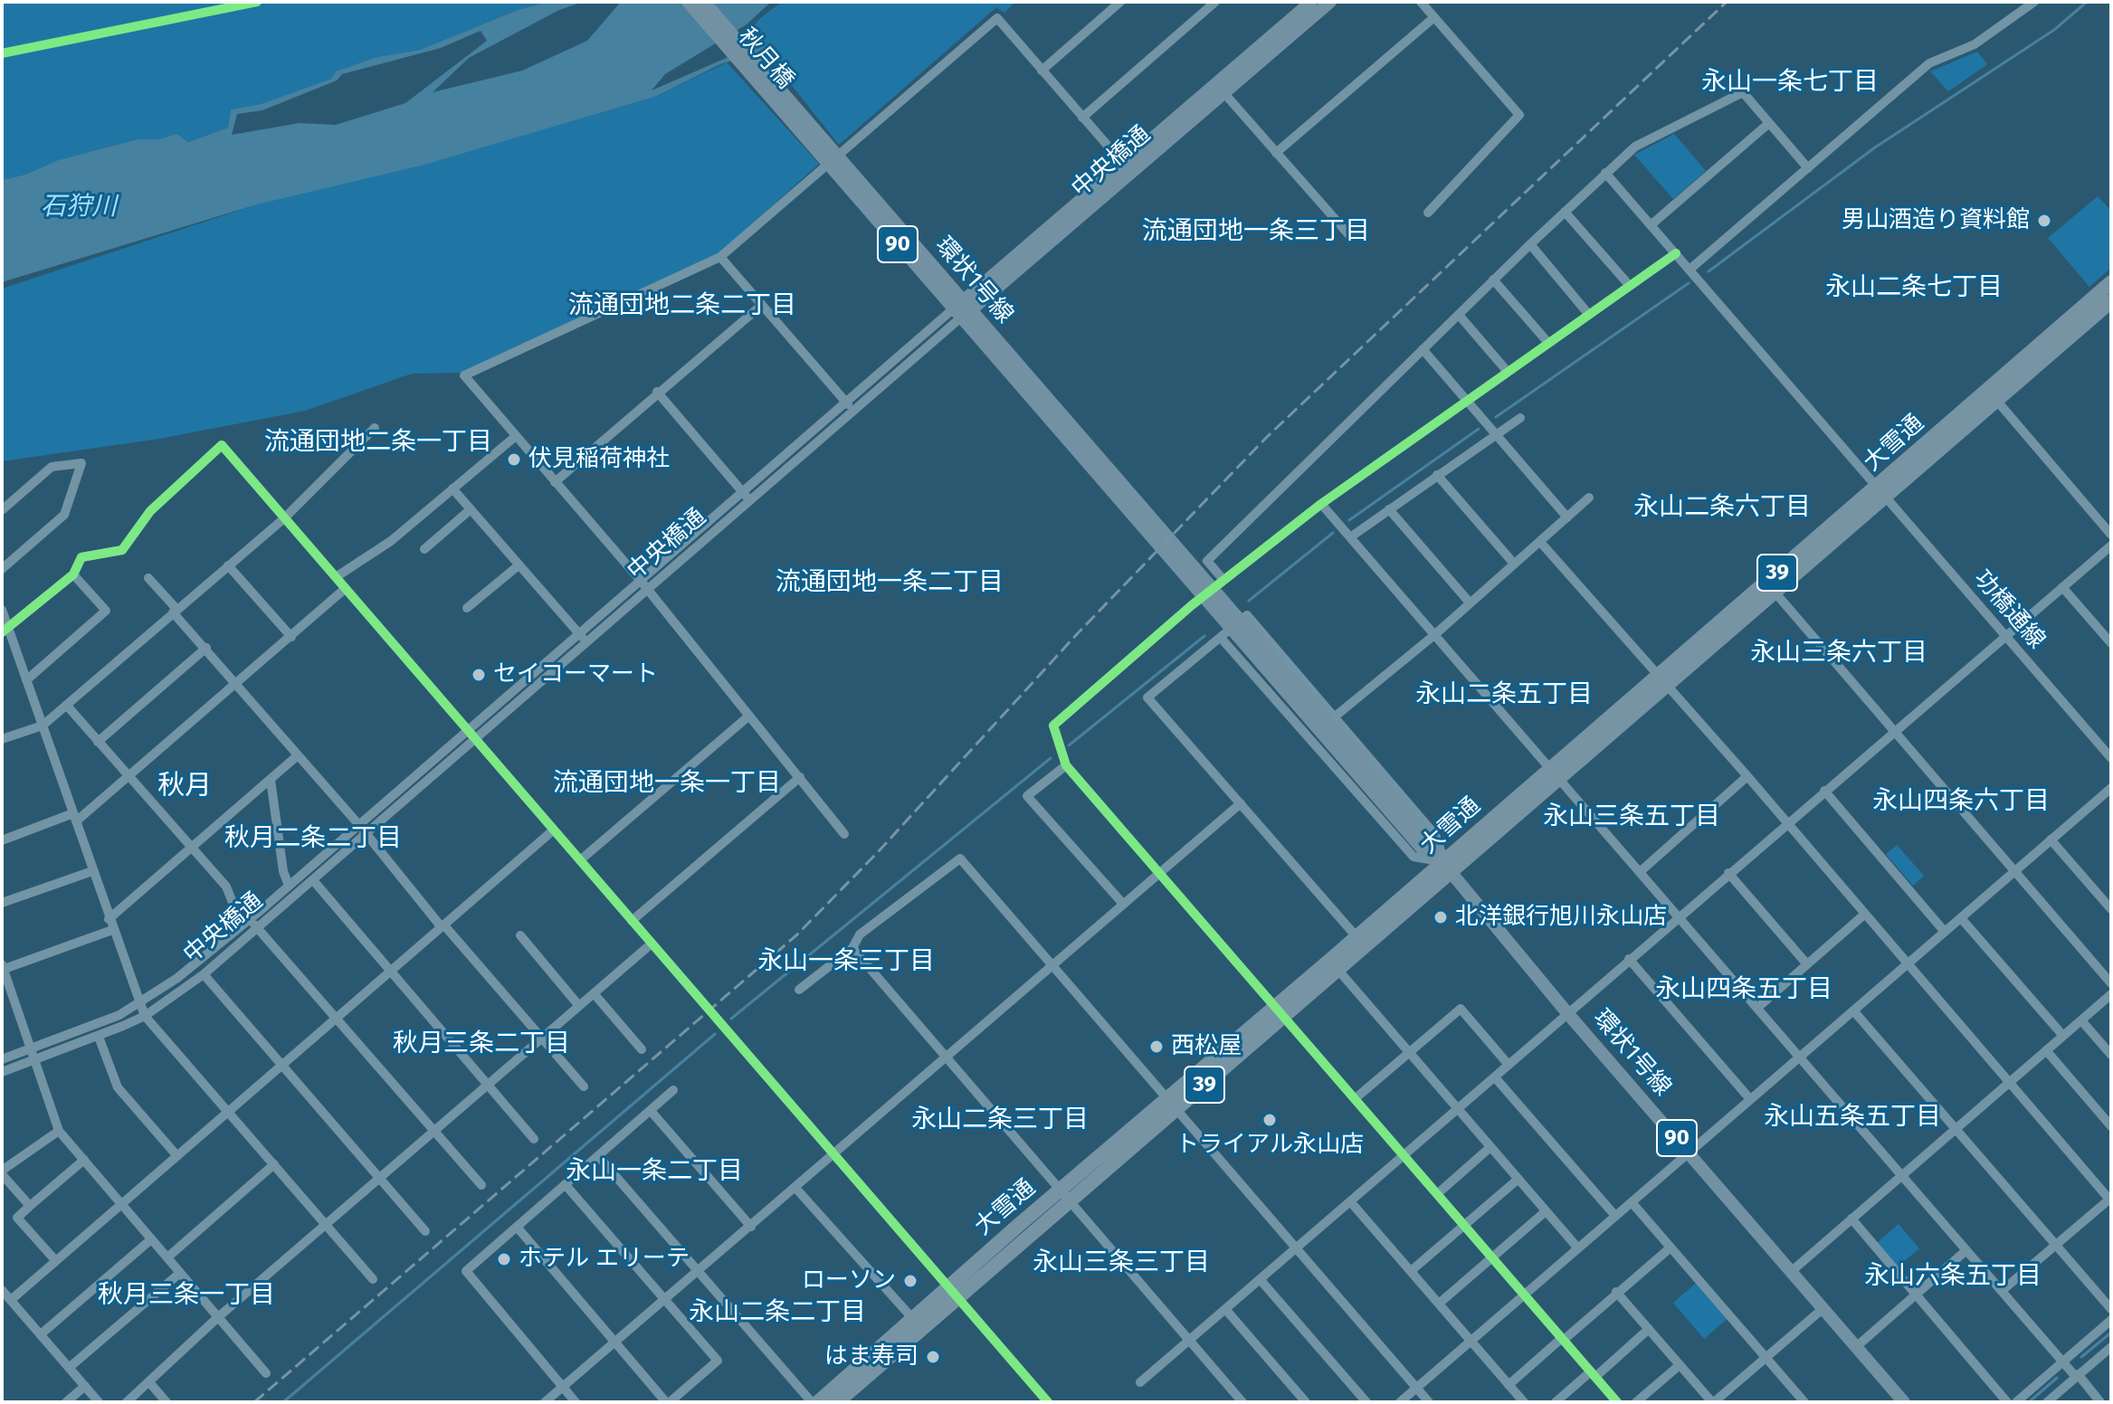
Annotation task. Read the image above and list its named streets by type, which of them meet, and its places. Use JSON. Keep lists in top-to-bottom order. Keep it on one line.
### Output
{"streets":{"highway":["大雪通","39"],"main road":["秋月橋","中央橋通","90","環状1号線"],"street":["功橋通線"]},"crossings":[["秋月橋","環状1号線"],["中央橋通","環状1号線"],["環状1号線","大雪通"],["大雪通","功橋通線"]],"districts":["永山一条七丁目","流通団地一条三丁目","永山二条七丁目","流通団地二条二丁目","流通団地二条一丁目","永山二条六丁目","流通団地一条二丁目","永山三条六丁目","永山二条五丁目","流通団地一条一丁目","秋月","永山四条六丁目","永山三条五丁目","秋月二条二丁目","永山一条三丁目","永山四条五丁目","秋月三条二丁目","永山五条五丁目","永山二条三丁目","永山一条二丁目","永山三条三丁目","永山六条五丁目","秋月三条一丁目","永山二条二丁目"],"water":["石狩川"],"places":["男山酒造り資料館","伏見稲荷神社","セイコーマート","北洋銀行旭川永山店","西松屋","トライアル永山店","ホテル エリーテ","ローソン","はま寿司"]}
